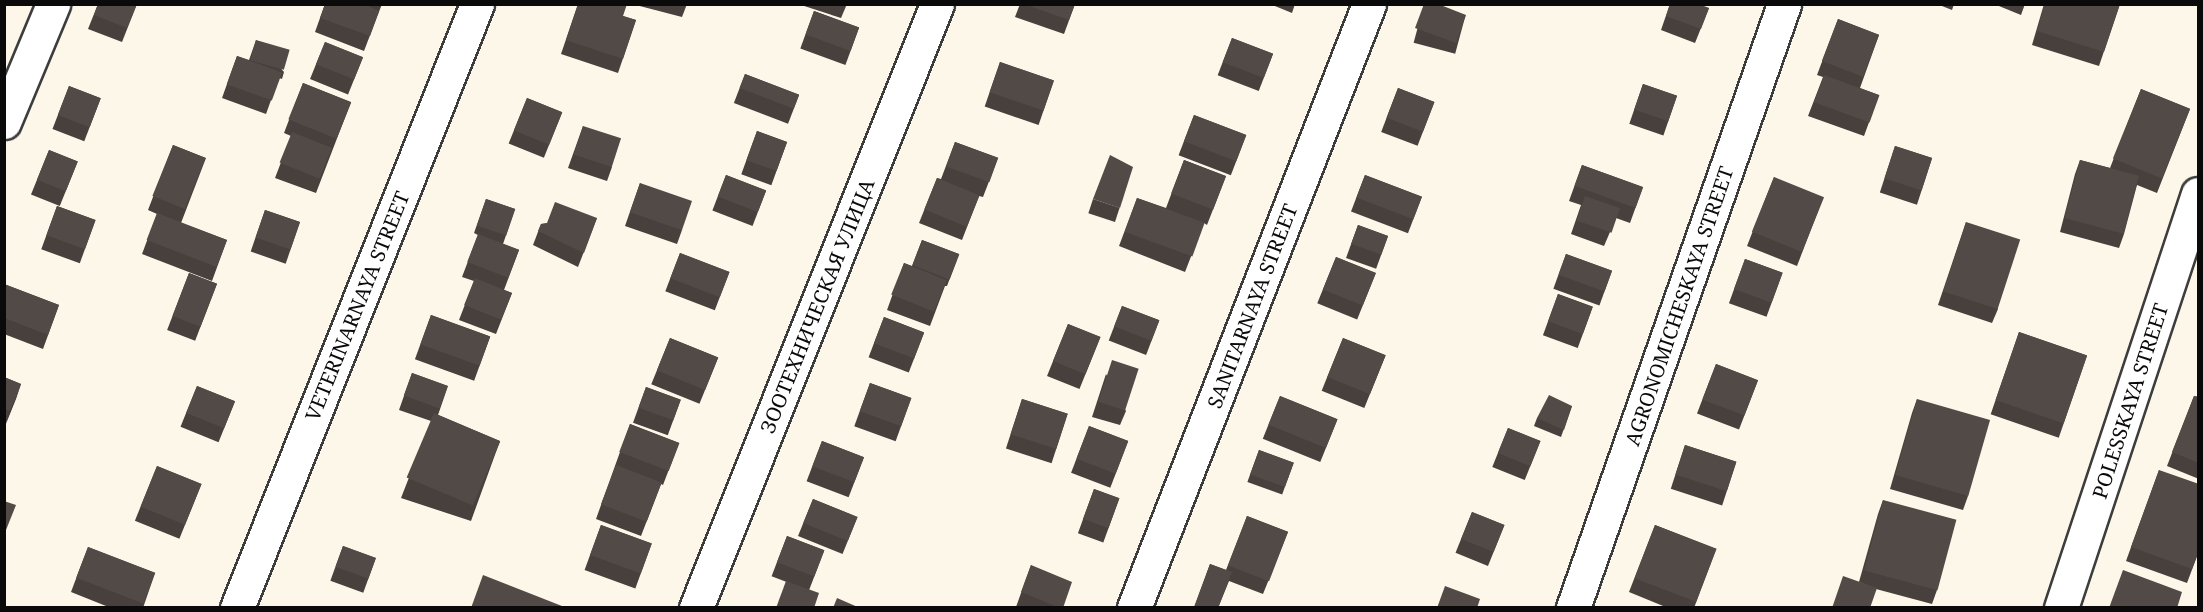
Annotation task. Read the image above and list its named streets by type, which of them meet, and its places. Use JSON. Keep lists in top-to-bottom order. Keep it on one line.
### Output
{"streets":{"street":["VETERINARNAYA STREET","ЗООТЕХНИЧЕСКАЯ УЛИЦА","SANITARNAYA STREET","AGRONOMICHESKAYA STREET","POLESSKAYA STREET"]}}
